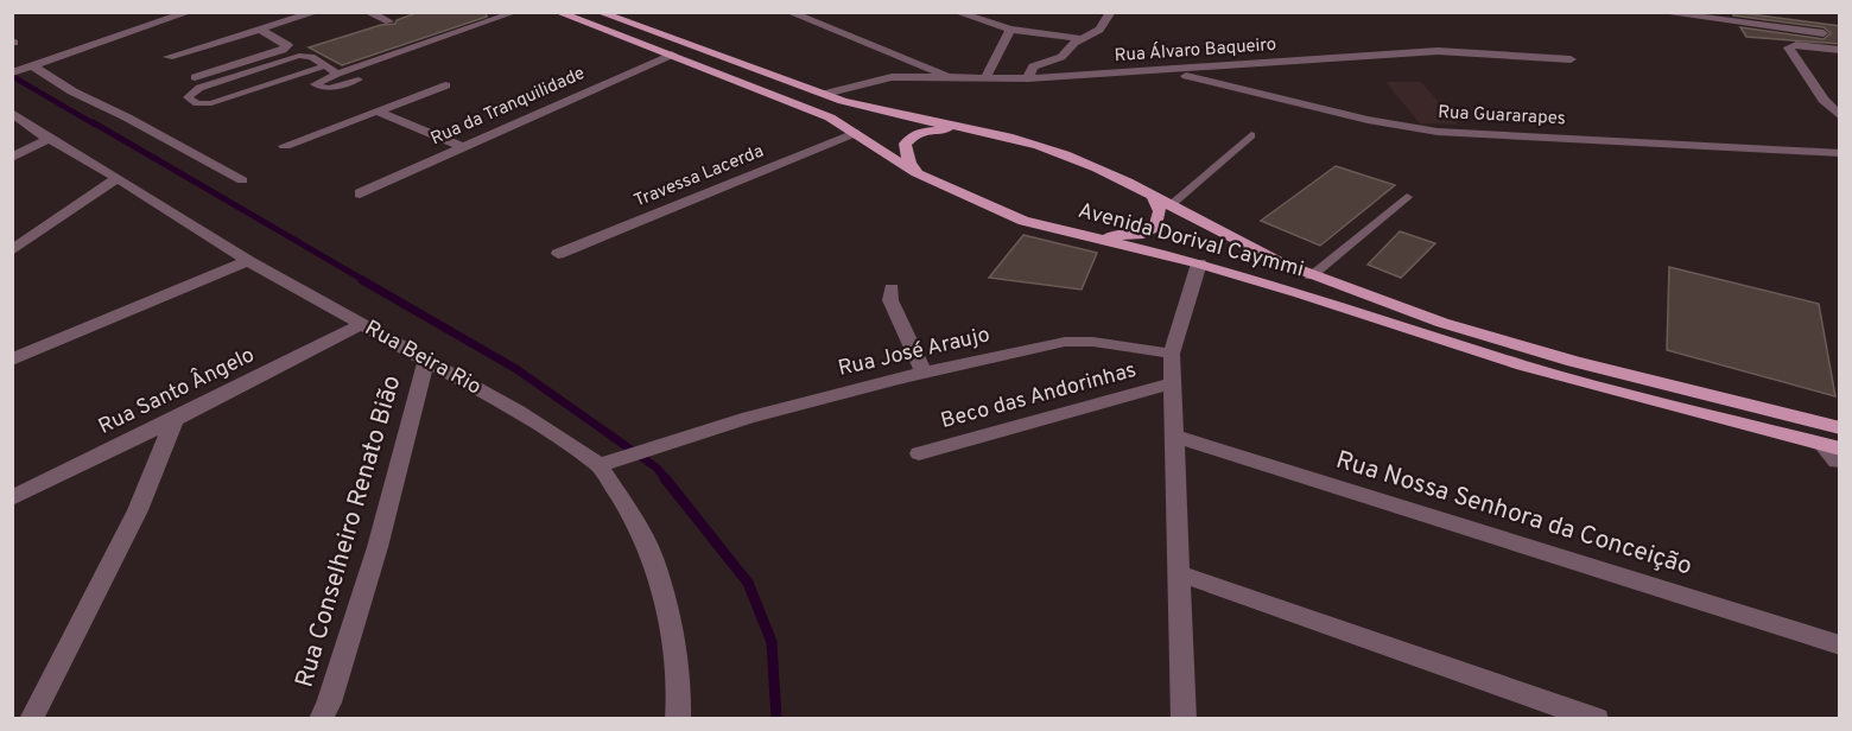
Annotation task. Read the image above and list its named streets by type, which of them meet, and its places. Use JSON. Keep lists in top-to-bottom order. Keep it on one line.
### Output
{"streets":{"main road":["Avenida Dorival Caymmi"],"street":["Rua Álvaro Baqueiro","Rua da Tranquilidade","Rua Guararapes","Travessa Lacerda","Rua José Araujo","Rua Beira Rio","Rua Santo Ângelo","Beco das Andorinhas","Rua Nossa Senhora da Conceição","Rua Conselheiro Renato Bião"]},"crossings":[["Rua Álvaro Baqueiro","Rua Guararapes"],["Rua Álvaro Baqueiro","Avenida Dorival Caymmi"],["Rua da Tranquilidade","Avenida Dorival Caymmi"],["Travessa Lacerda","Avenida Dorival Caymmi"],["Rua José Araujo","Rua Beira Rio"],["Rua Beira Rio","Rua Santo Ângelo"],["Rua Beira Rio","Rua Conselheiro Renato Bião"]]}
